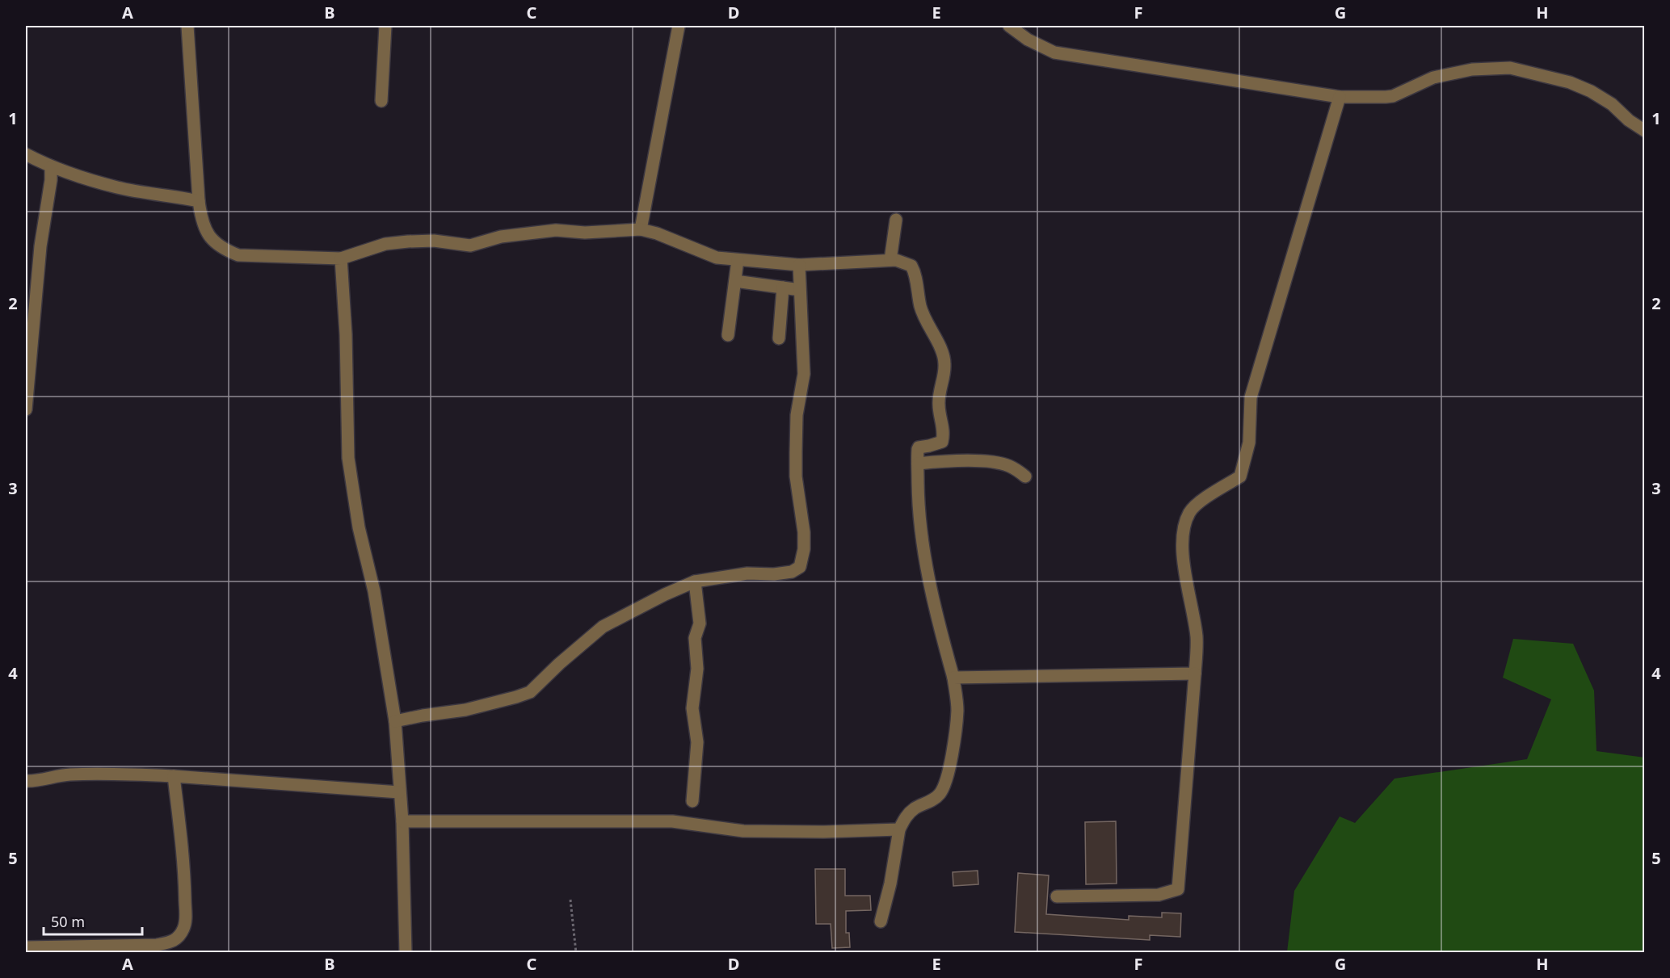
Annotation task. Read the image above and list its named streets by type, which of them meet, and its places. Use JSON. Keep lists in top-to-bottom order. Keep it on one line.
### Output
{"scale_bar":"50 m","grid":{"columns":["A","B","C","D","E","F","G","H"],"rows":["1","2","3","4","5"]}}
